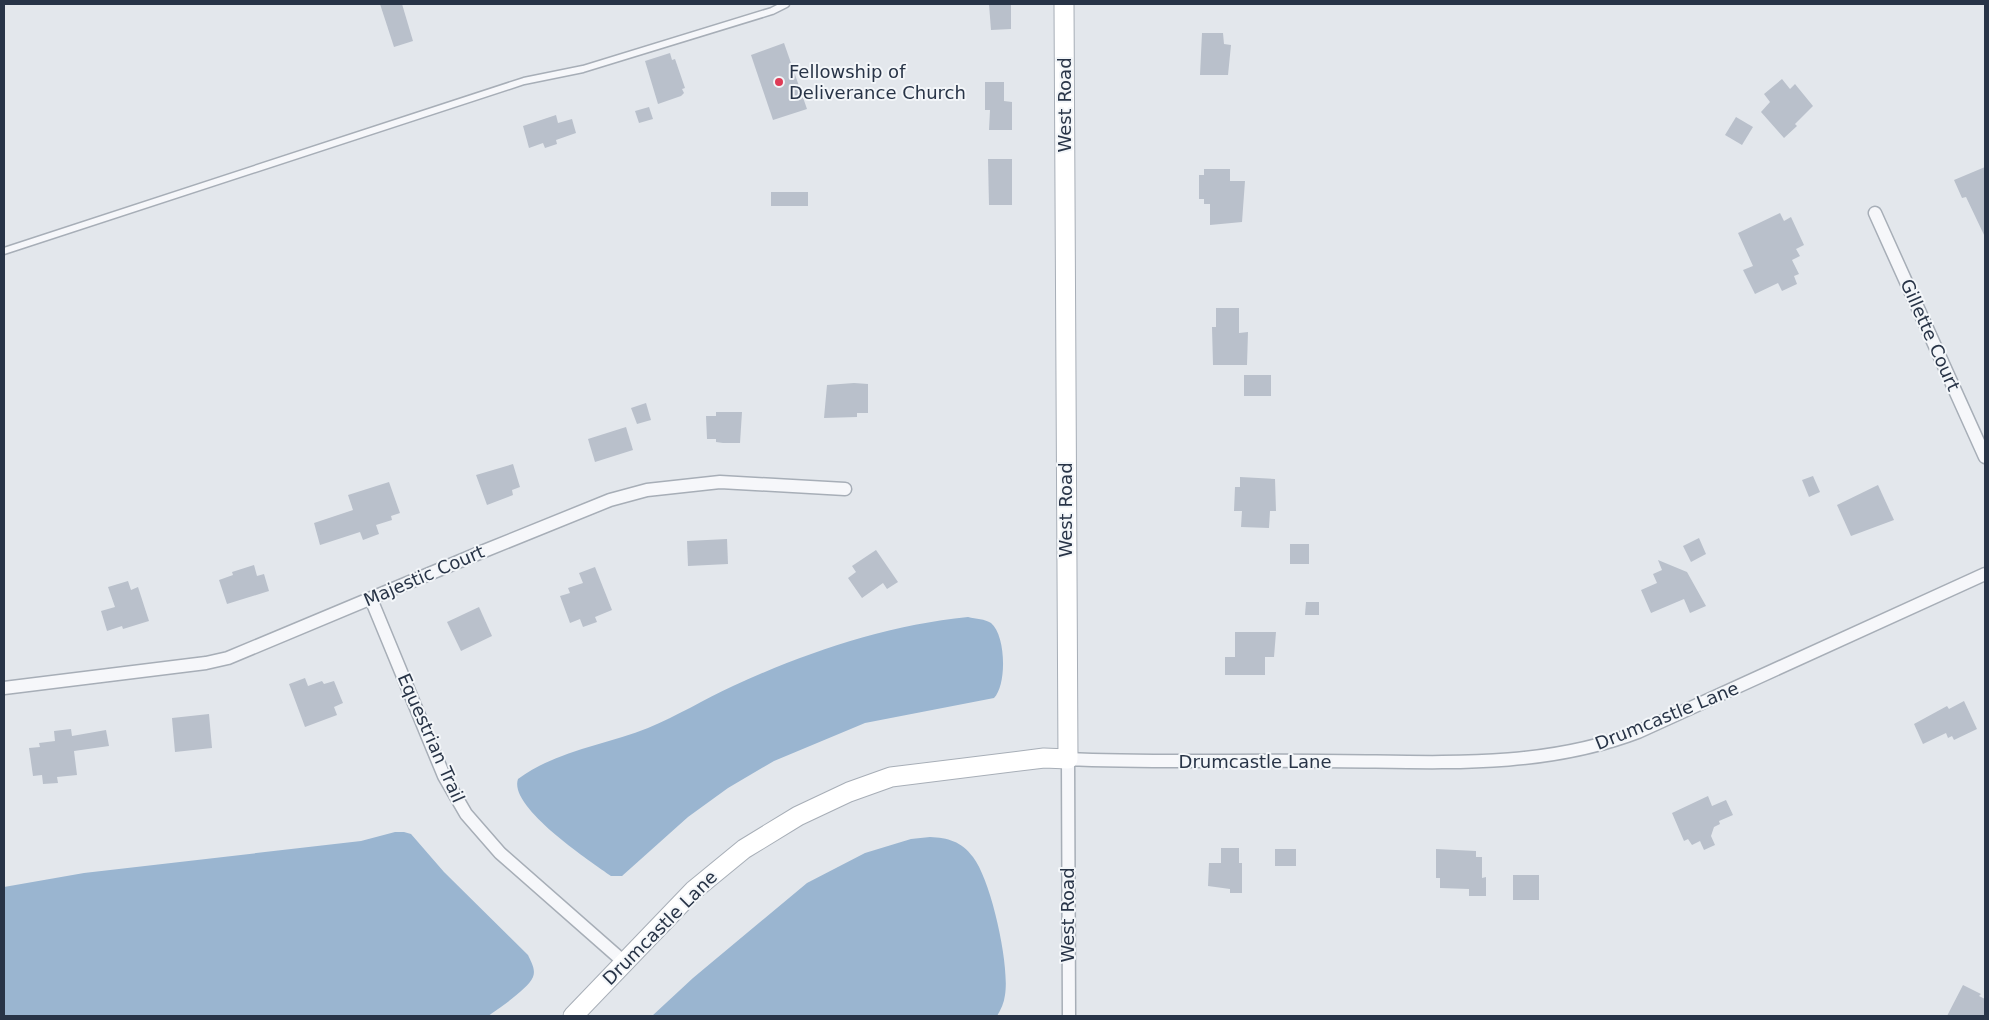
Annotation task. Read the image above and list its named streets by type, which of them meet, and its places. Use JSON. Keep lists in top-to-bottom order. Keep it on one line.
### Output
{"streets":{"street":["West Road","Gillette Court","Majestic Court","Drumcastle Lane","Equestrian Trail"]},"crossings":[["West Road","Drumcastle Lane"],["Majestic Court","Equestrian Trail"],["Drumcastle Lane","Equestrian Trail"]],"places":["Fellowship of Deliverance Church"]}
